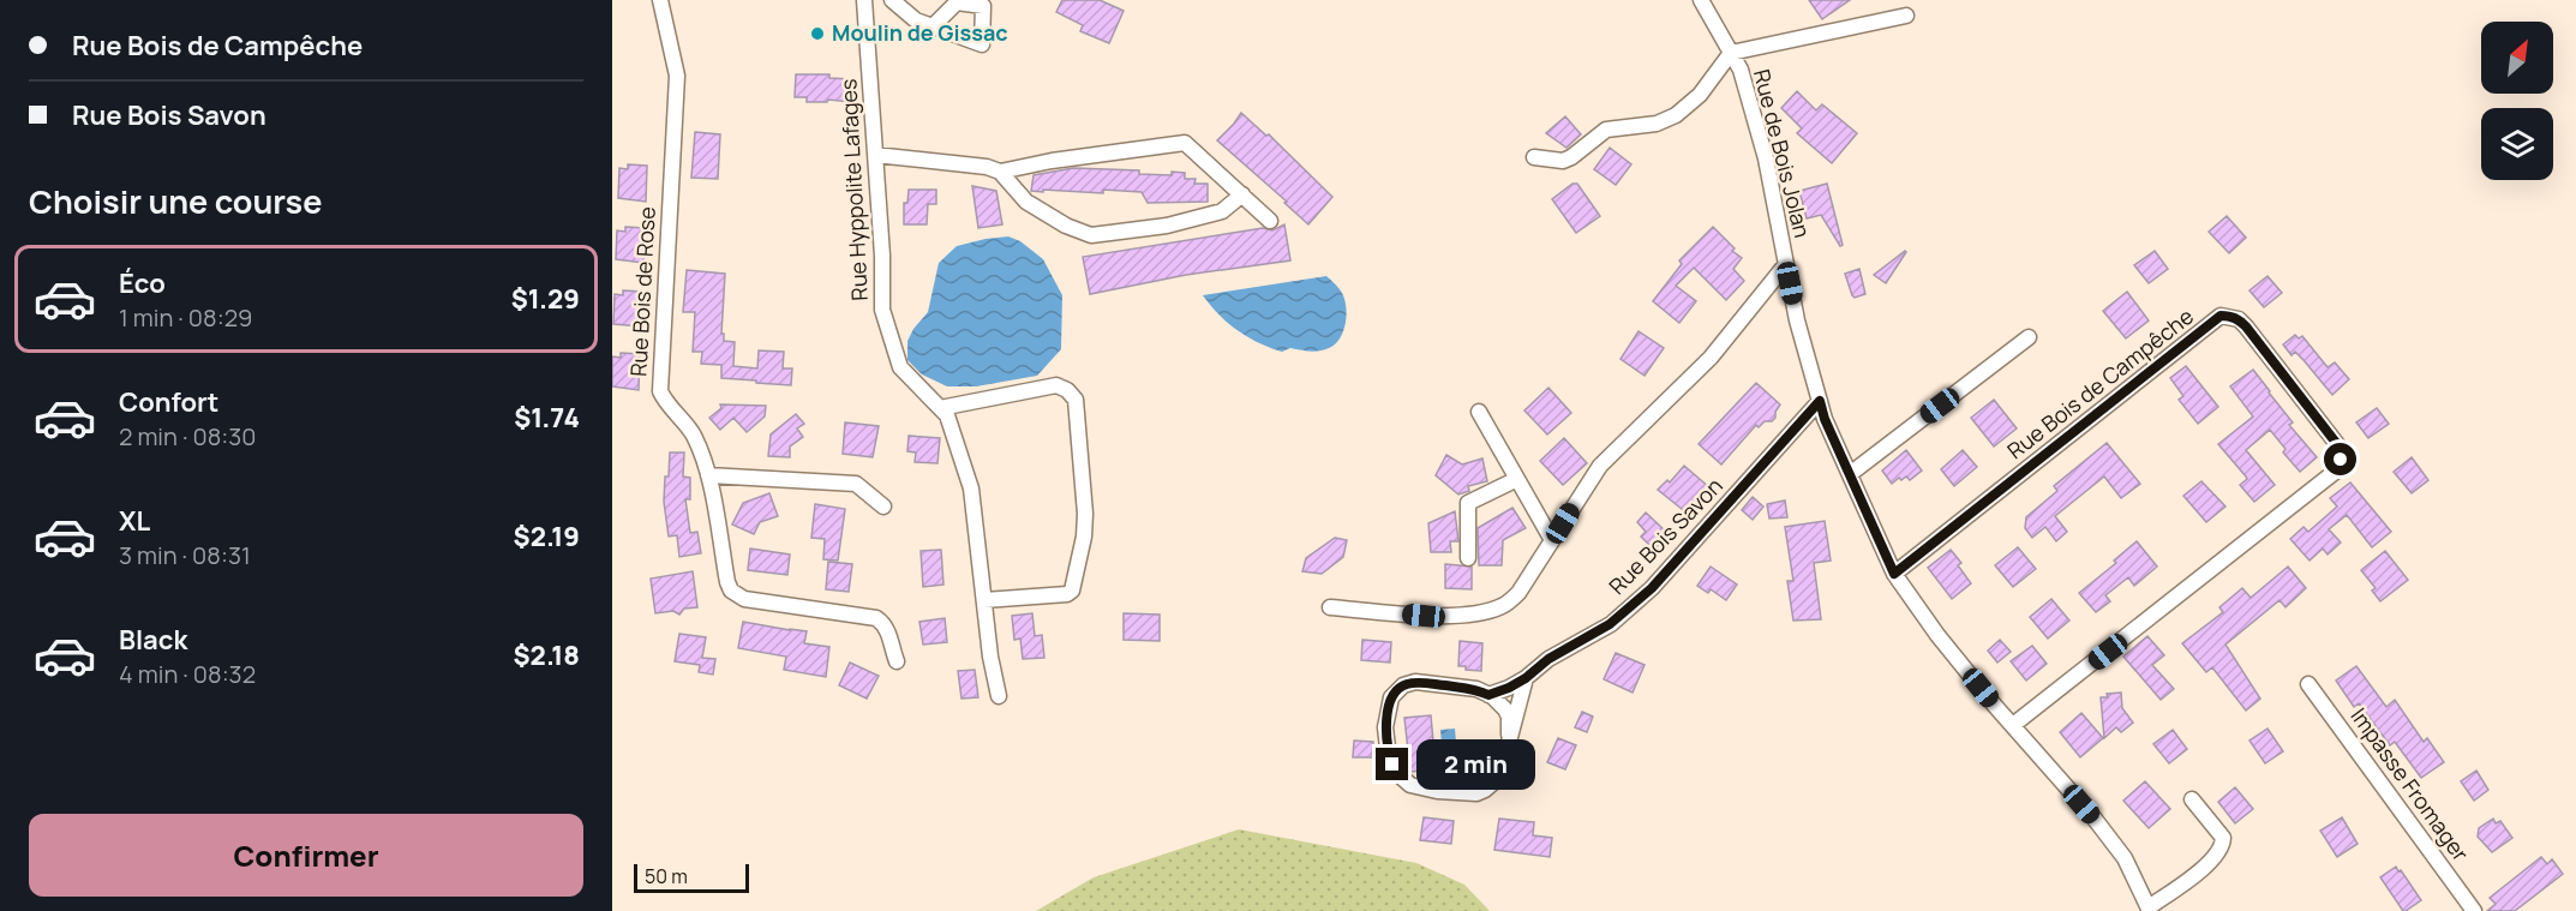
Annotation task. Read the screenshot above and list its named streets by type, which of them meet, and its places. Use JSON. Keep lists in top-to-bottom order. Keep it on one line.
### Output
{"streets":{"street":["Rue de Bois Jolan","Rue Hyppolite Lafages","Rue Bois de Rose","Rue Bois de Campêche","Rue Bois Savon","Impasse Fromager"]},"crossings":[["Rue de Bois Jolan","Rue Bois de Campêche"],["Rue de Bois Jolan","Rue Bois Savon"]],"places":["Moulin de Gissac"],"scale_bar":"50 m","north":"top right","page":{"banner":["Rue Bois de Campêche","Rue Bois Savon"],"heading":"Choisir une course","list":[{"name":"Éco","note":"1 min · 08:29","value":"$1.29"},{"name":"Confort","note":"2 min · 08:30","value":"$1.74"},{"name":"XL","note":"3 min · 08:31","value":"$2.19"},{"name":"Black","note":"4 min · 08:32","value":"$2.18"}],"bubble":"2 min","buttons":"Confirmer","scale":"50 m"}}
